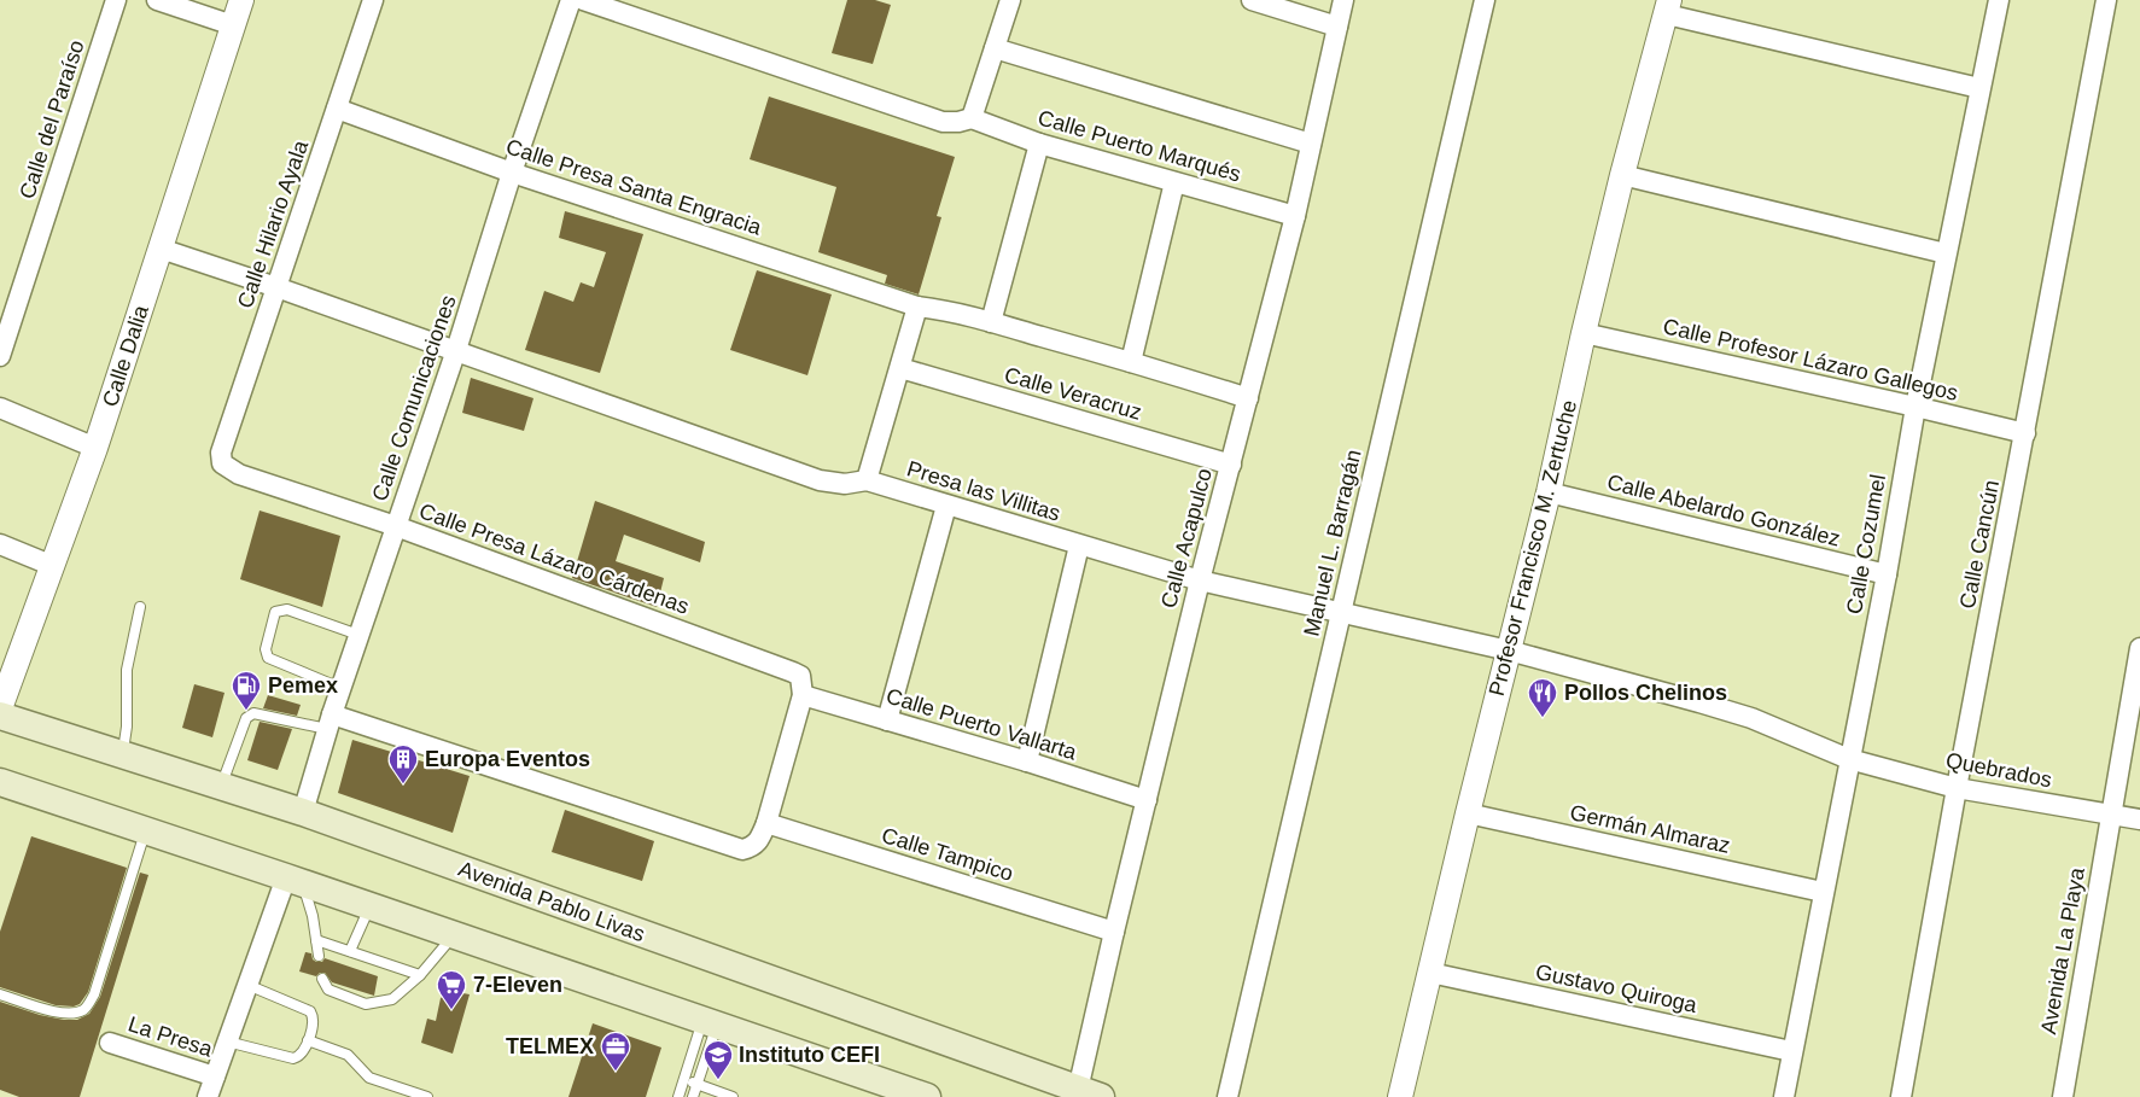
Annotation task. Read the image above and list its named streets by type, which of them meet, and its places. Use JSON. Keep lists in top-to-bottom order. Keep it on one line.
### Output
{"streets":{"main road":["Avenida Pablo Livas"],"street":["Calle del Paraíso","Calle Puerto Marqués","Calle Presa Santa Engracia","Calle Hilario Ayala","Calle Dalia","Calle Profesor Lázaro Gallegos","Calle Veracruz","Calle Comunicaciones","Presa las Villitas","Calle Abelardo González","Calle Acapulco","Manuel L. Barragán","Calle Cozumel","Calle Cancún","Profesor Francisco M. Zertuche","Calle Presa Lázaro Cárdenas","Calle Puerto Vallarta","Quebrados","Germán Almaraz","Calle Tampico","Avenida La Playa","Gustavo Quiroga","La Presa"]},"crossings":[["Calle Puerto Marqués","Calle Acapulco"],["Calle Presa Santa Engracia","Calle Hilario Ayala"],["Calle Presa Santa Engracia","Calle Comunicaciones"],["Calle Hilario Ayala","Presa las Villitas"],["Calle Hilario Ayala","Calle Presa Lázaro Cárdenas"],["Calle Dalia","Presa las Villitas"],["Calle Profesor Lázaro Gallegos","Calle Cozumel"],["Calle Profesor Lázaro Gallegos","Calle Cancún"],["Calle Profesor Lázaro Gallegos","Profesor Francisco M. Zertuche"],["Calle Veracruz","Calle Acapulco"],["Calle Comunicaciones","Presa las Villitas"],["Calle Comunicaciones","Calle Presa Lázaro Cárdenas"],["Calle Comunicaciones","Avenida Pablo Livas"],["Presa las Villitas","Calle Acapulco"],["Presa las Villitas","Manuel L. Barragán"],["Presa las Villitas","Profesor Francisco M. Zertuche"],["Presa las Villitas","Quebrados"],["Calle Abelardo González","Calle Cozumel"],["Calle Abelardo González","Profesor Francisco M. Zertuche"],["Calle Acapulco","Calle Puerto Vallarta"],["Calle Acapulco","Calle Tampico"],["Calle Acapulco","Avenida Pablo Livas"],["Calle Cozumel","Quebrados"],["Calle Cozumel","Germán Almaraz"],["Calle Cozumel","Gustavo Quiroga"],["Calle Cancún","Quebrados"],["Profesor Francisco M. Zertuche","Quebrados"],["Profesor Francisco M. Zertuche","Germán Almaraz"],["Profesor Francisco M. Zertuche","Gustavo Quiroga"],["Calle Presa Lázaro Cárdenas","Calle Puerto Vallarta"],["Quebrados","Avenida La Playa"]],"places":{"fuel station":["Pemex"],"restaurant":["Pollos Chelinos"],"building":["Europa Eventos"],"supermarket":["7-Eleven"],"office":["TELMEX"],"school or university":["Instituto CEFI"]}}
